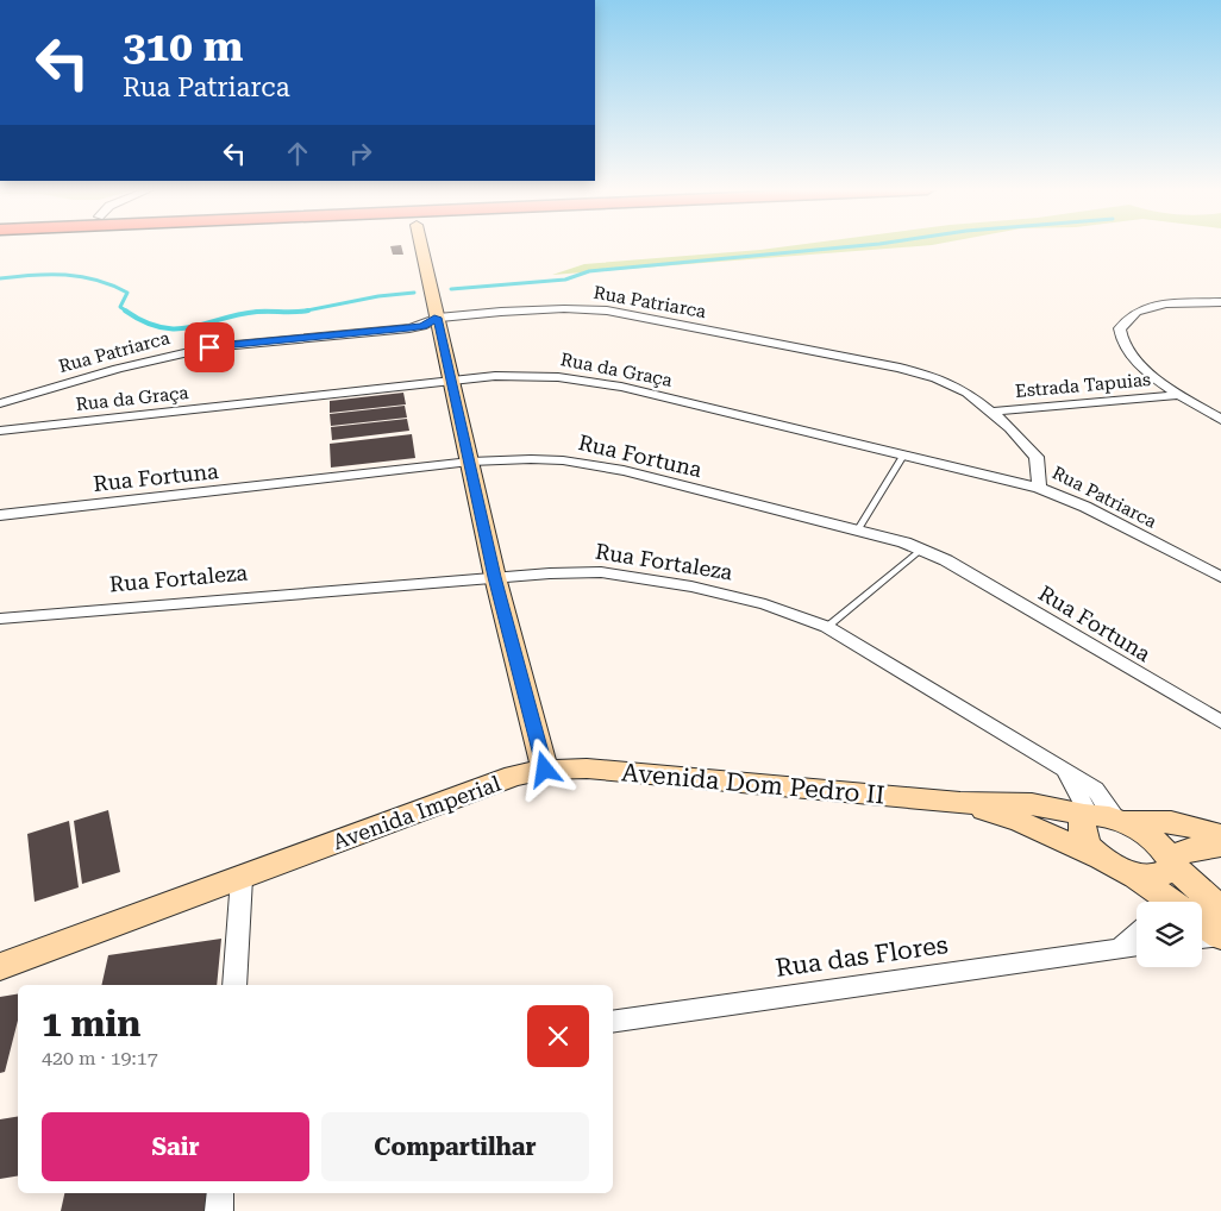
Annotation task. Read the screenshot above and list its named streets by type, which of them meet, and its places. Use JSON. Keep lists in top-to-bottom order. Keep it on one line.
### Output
{"streets":{"main road":["Avenida Dom Pedro II","Avenida Imperial"],"street":["Rua Patriarca","Rua da Graça","Estrada Tapuias","Rua Fortuna","Rua Fortaleza","Rua das Flores"]},"crossings":[["Rua Patriarca","Rua da Graça"],["Rua Patriarca","Estrada Tapuias"],["Rua Fortaleza","Avenida Dom Pedro II"],["Avenida Dom Pedro II","Avenida Imperial"]],"page":{"turn":["310 m","Rua Patriarca"],"heading":["1 min","420 m · 19:17"],"buttons":["Sair","Compartilhar"]}}
